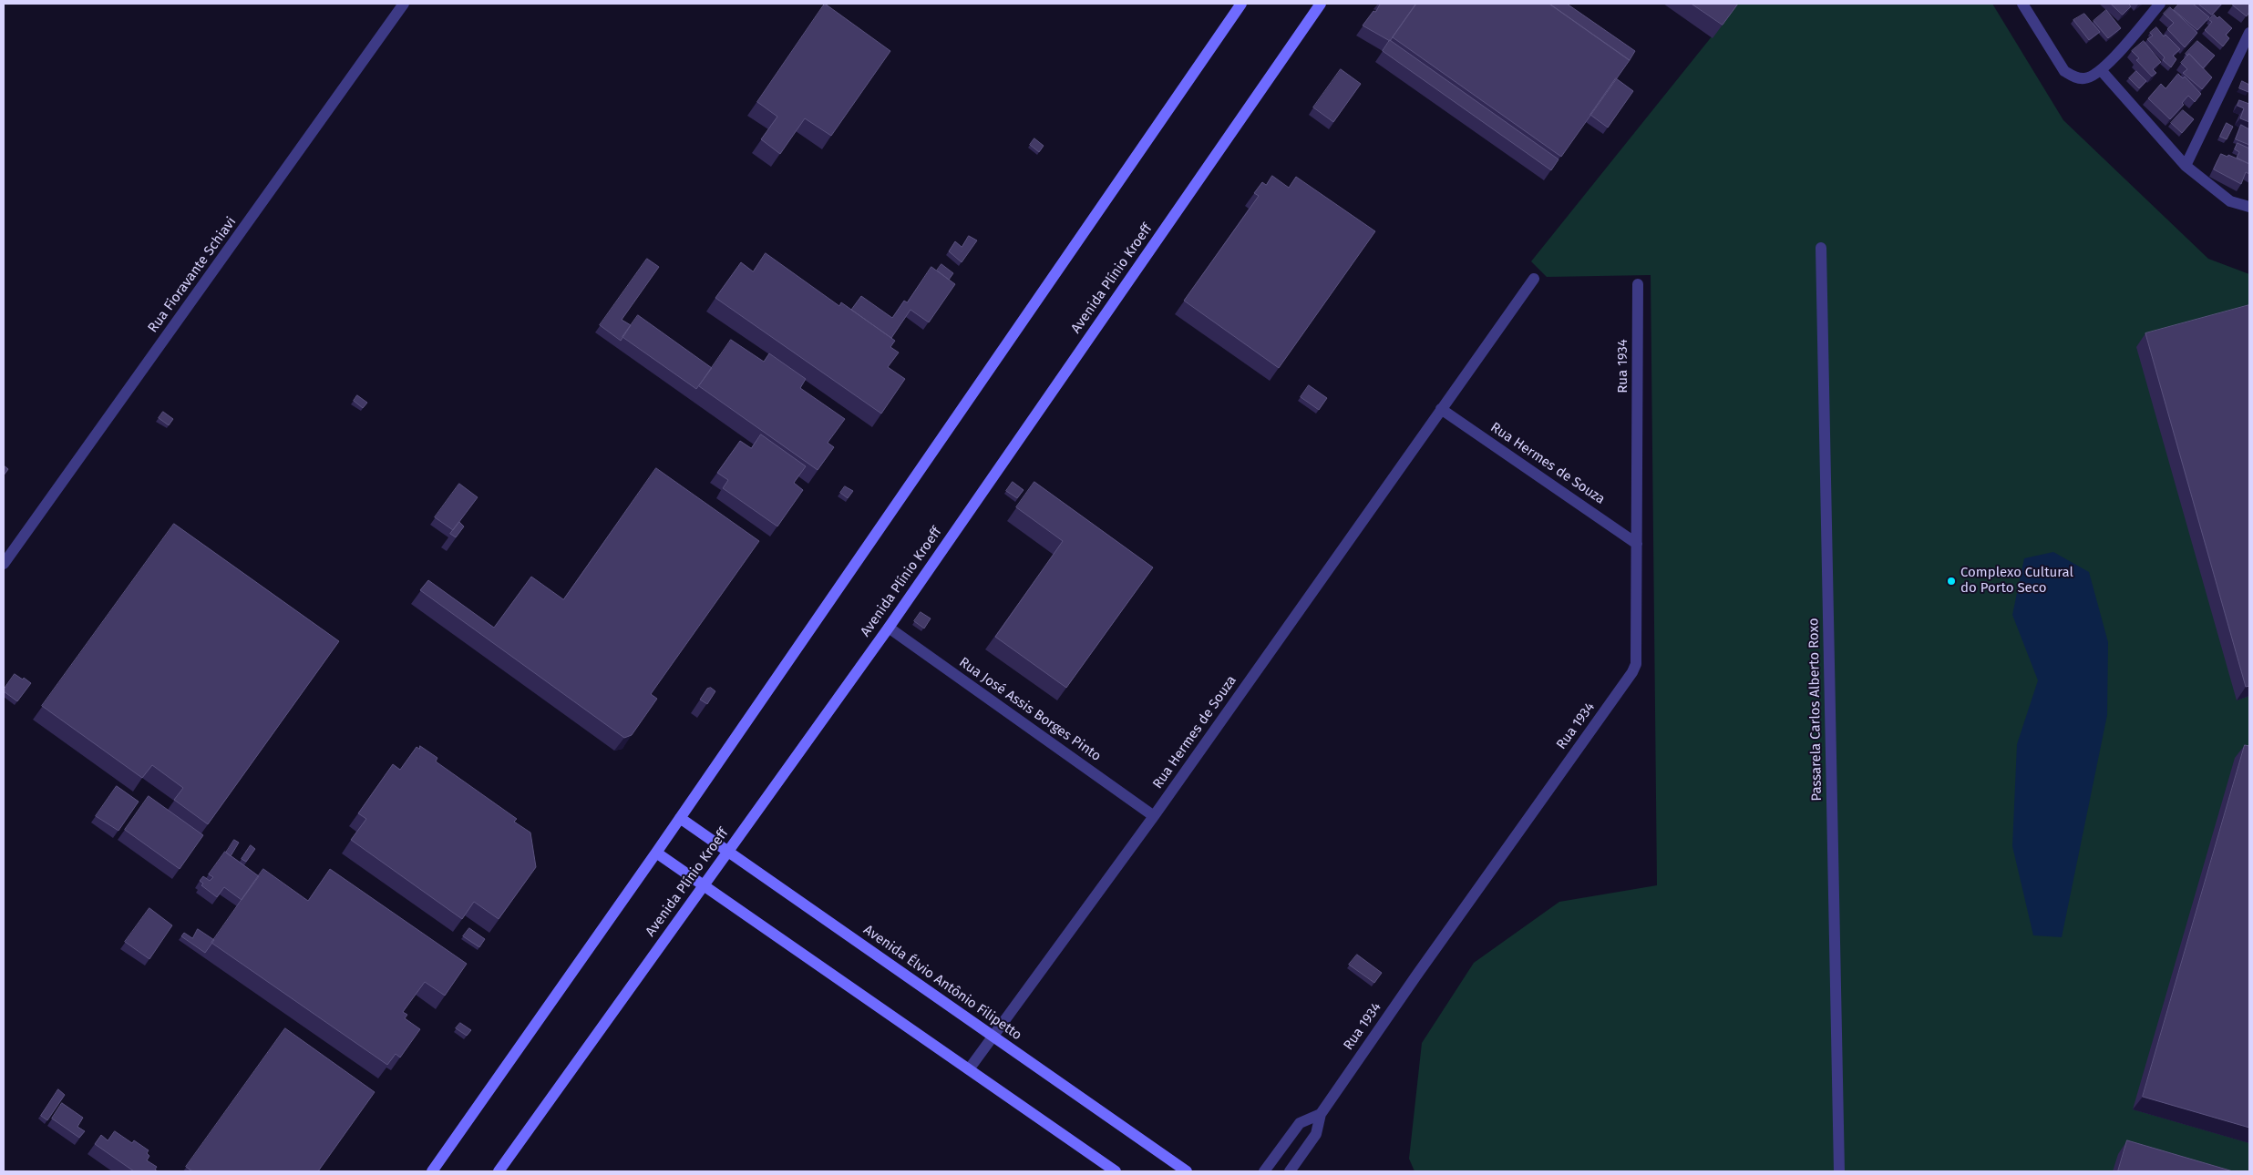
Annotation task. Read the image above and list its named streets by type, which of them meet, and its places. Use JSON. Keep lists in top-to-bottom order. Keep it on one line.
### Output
{"streets":{"main road":["Avenida Plínio Kroeff","Avenida Élvio Antônio Filipetto"],"street":["Rua Fioravante Schiavi","Rua 1934","Rua Hermes de Souza","Rua José Assis Borges Pinto","Passarela Carlos Alberto Roxo"]},"crossings":[["Avenida Plínio Kroeff","Rua José Assis Borges Pinto"],["Avenida Plínio Kroeff","Avenida Élvio Antônio Filipetto"],["Rua 1934","Rua Hermes de Souza"],["Rua Hermes de Souza","Rua José Assis Borges Pinto"],["Rua Hermes de Souza","Avenida Élvio Antônio Filipetto"]],"places":["Complexo Cultural do Porto Seco"]}
